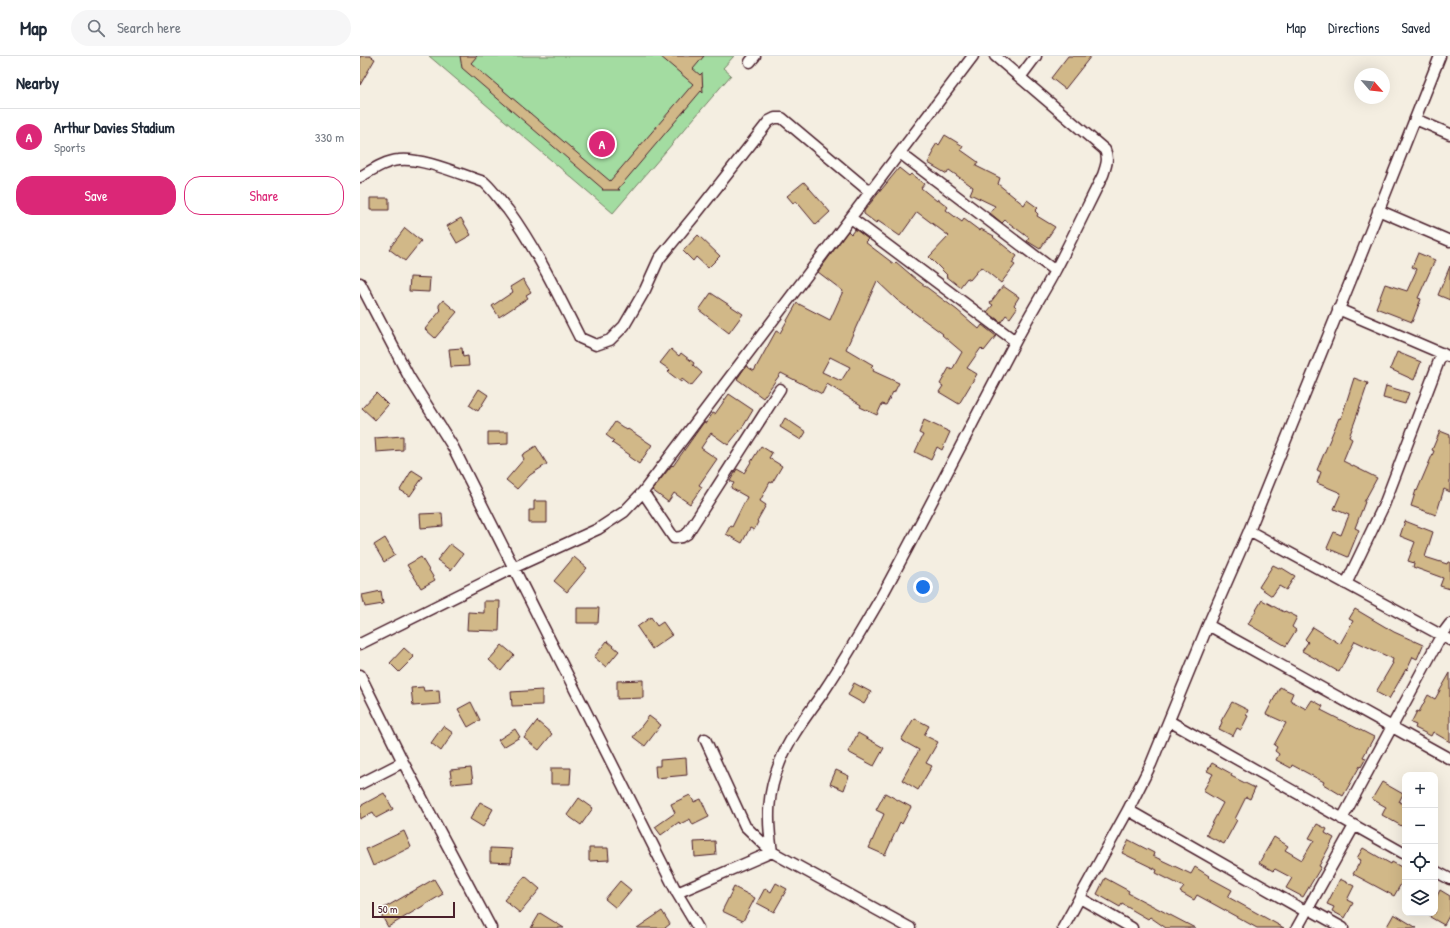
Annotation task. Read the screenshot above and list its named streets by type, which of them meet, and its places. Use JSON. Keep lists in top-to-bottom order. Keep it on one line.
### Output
{"scale_bar":"50 m","north":"bottom right","page":{"header":"Map","search":"Search here","nav":["Map","Directions","Saved"],"heading":"Nearby","list":[{"mark":"A","name":"Arthur Davies Stadium","note":"Sports","value":"330 m"}],"pins":"A","buttons":["Save","Share"],"map_buttons":["+","−"],"scale":"50 m"}}
